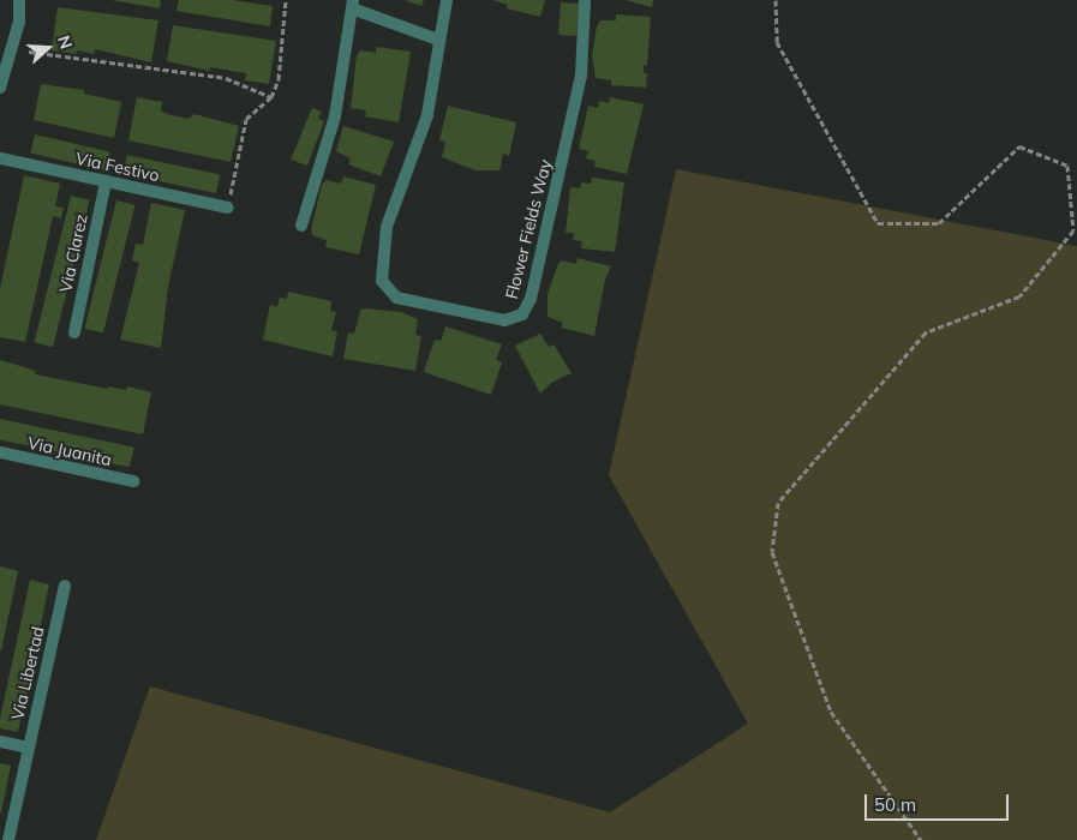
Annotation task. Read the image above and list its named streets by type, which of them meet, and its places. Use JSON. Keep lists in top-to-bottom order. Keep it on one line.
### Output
{"streets":{"street":["Via Festivo","Flower Fields Way","Via Clarez","Via Juanita","Via Libertad"]},"crossings":[["Via Festivo","Via Clarez"]],"scale_bar":"50 m","north":"right"}
